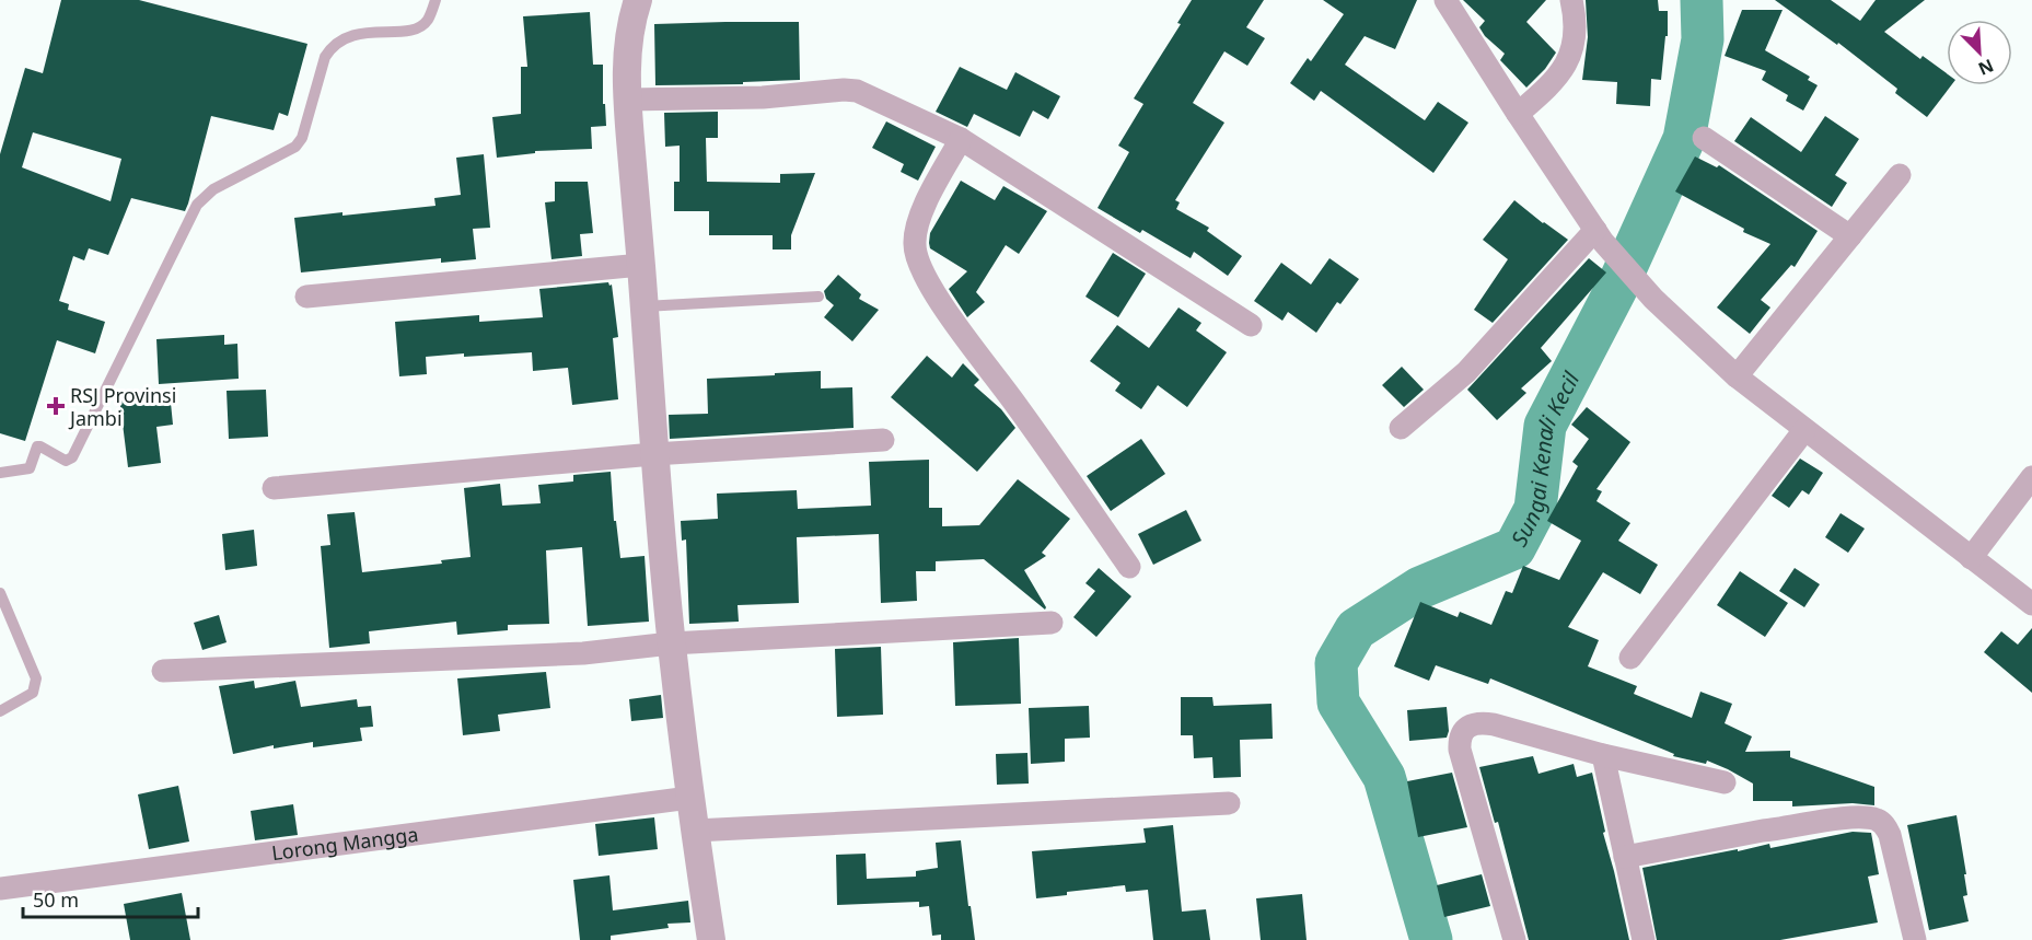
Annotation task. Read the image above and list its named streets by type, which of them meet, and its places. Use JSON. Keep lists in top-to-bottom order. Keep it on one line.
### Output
{"streets":{"street":["Lorong Mangga"]},"water":["Sungai Kenali Kecil"],"places":{"health":["RSJ Provinsi Jambi"]},"scale_bar":"50 m","north":"bottom right"}
